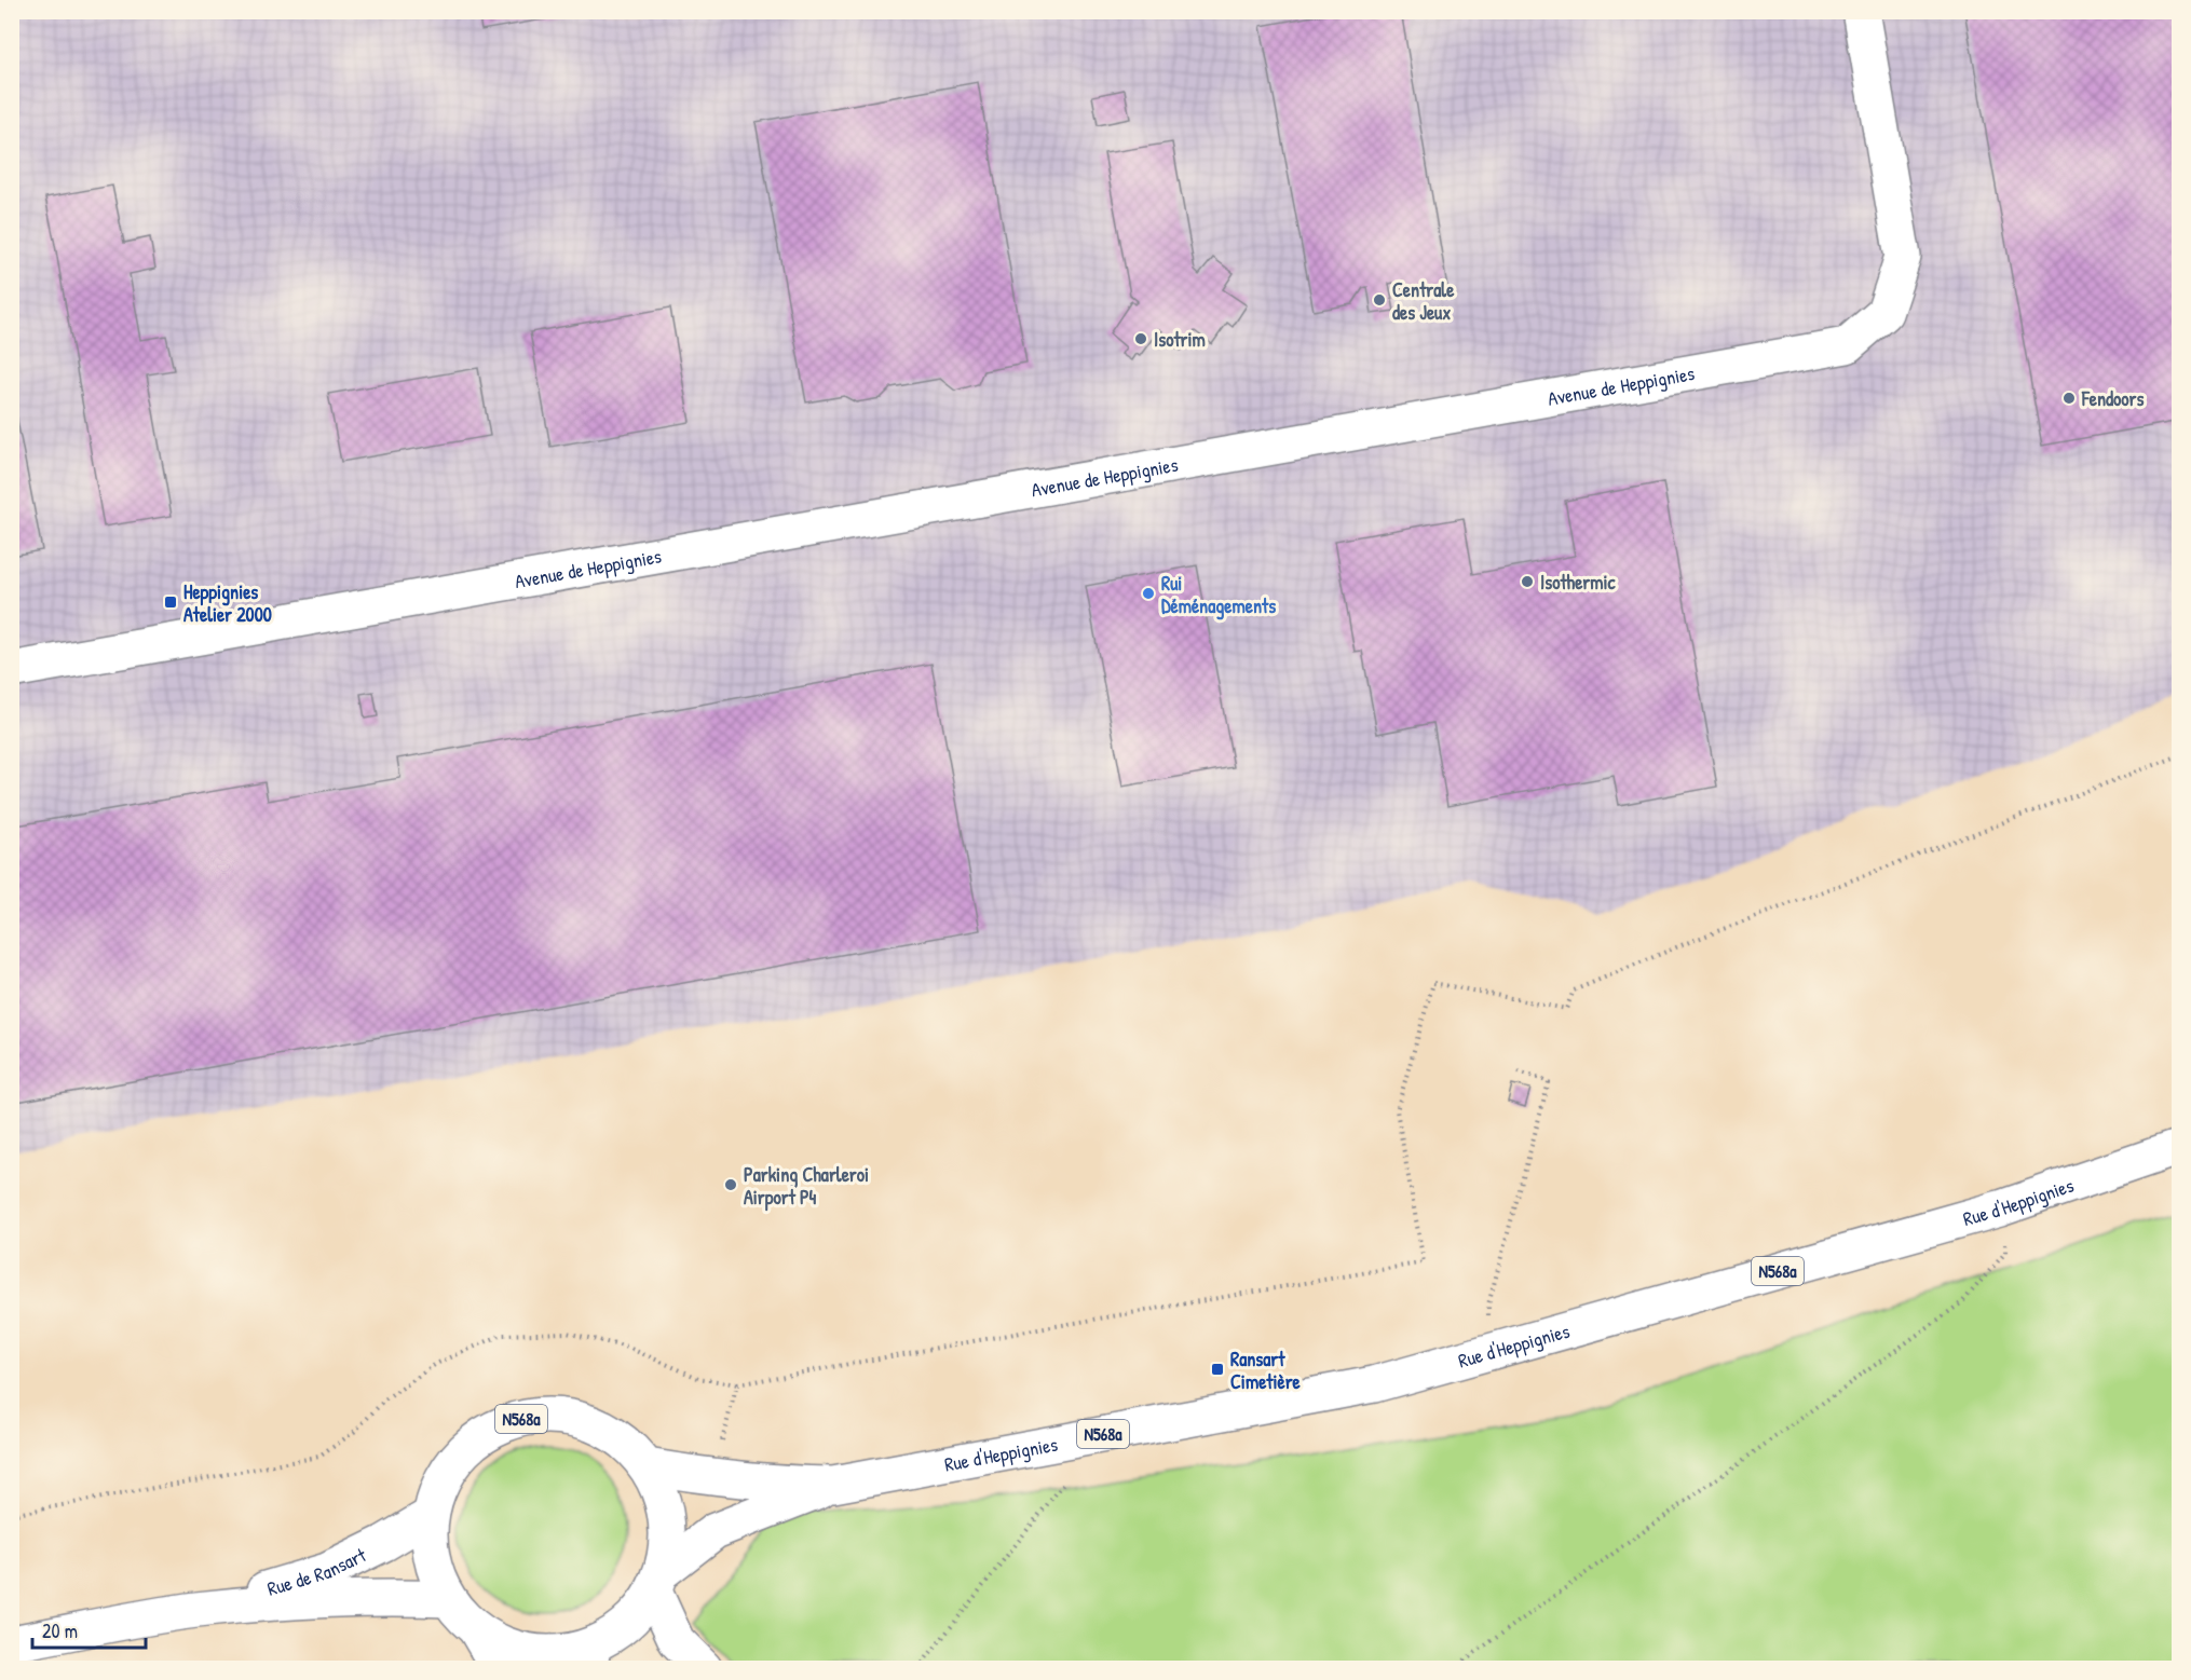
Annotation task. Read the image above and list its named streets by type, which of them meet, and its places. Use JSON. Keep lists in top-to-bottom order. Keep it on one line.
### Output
{"streets":{"main road":["Avenue de Heppignies","Rue d'Heppignies","N568a","Rue de Ransart"]},"crossings":[["Rue d'Heppignies","N568a"],["N568a","Rue de Ransart"]],"places":{"other":["Centrale des Jeux","Isotrim","Fendoors","Isothermic","Rui Déménagements","Parking Charleroi Airport P4"],"transit":["Heppignies Atelier 2000","Ransart Cimetière"]},"scale_bar":"20 m"}
